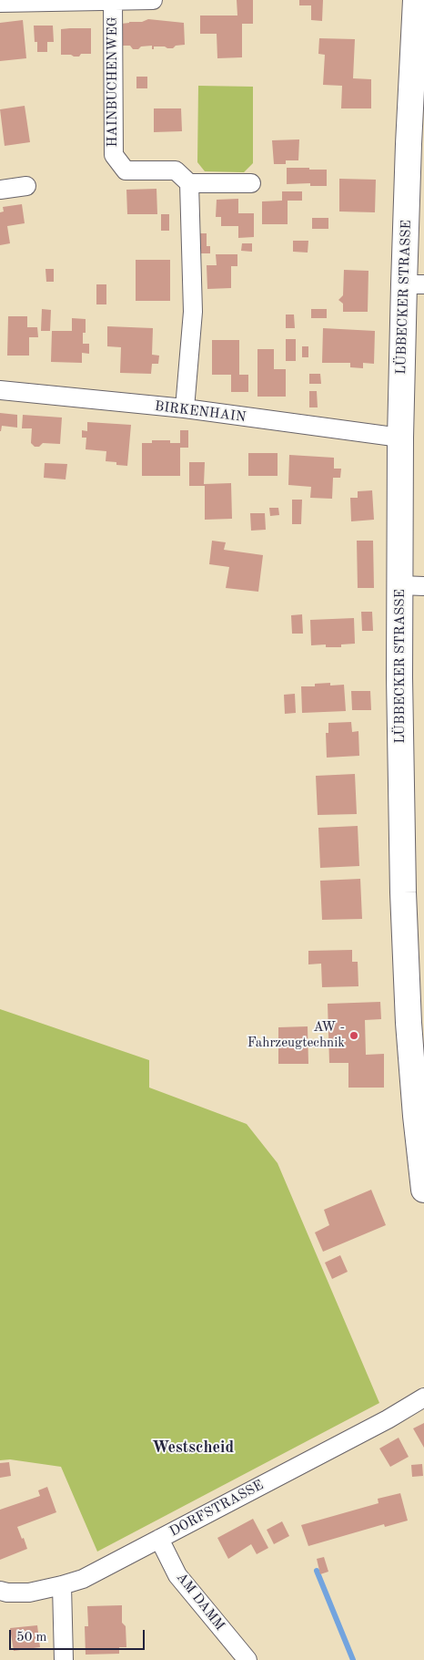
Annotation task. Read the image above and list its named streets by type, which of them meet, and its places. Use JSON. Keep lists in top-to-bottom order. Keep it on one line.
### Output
{"streets":{"main road":["LÜBBECKER STRASSE"],"street":["HAINBUCHENWEG","BIRKENHAIN","DORFSTRASSE","AM DAMM"]},"crossings":[["LÜBBECKER STRASSE","BIRKENHAIN"],["DORFSTRASSE","AM DAMM"]],"districts":["Westscheid"],"places":["AW - Fahrzeugtechnik"],"scale_bar":"50 m"}
